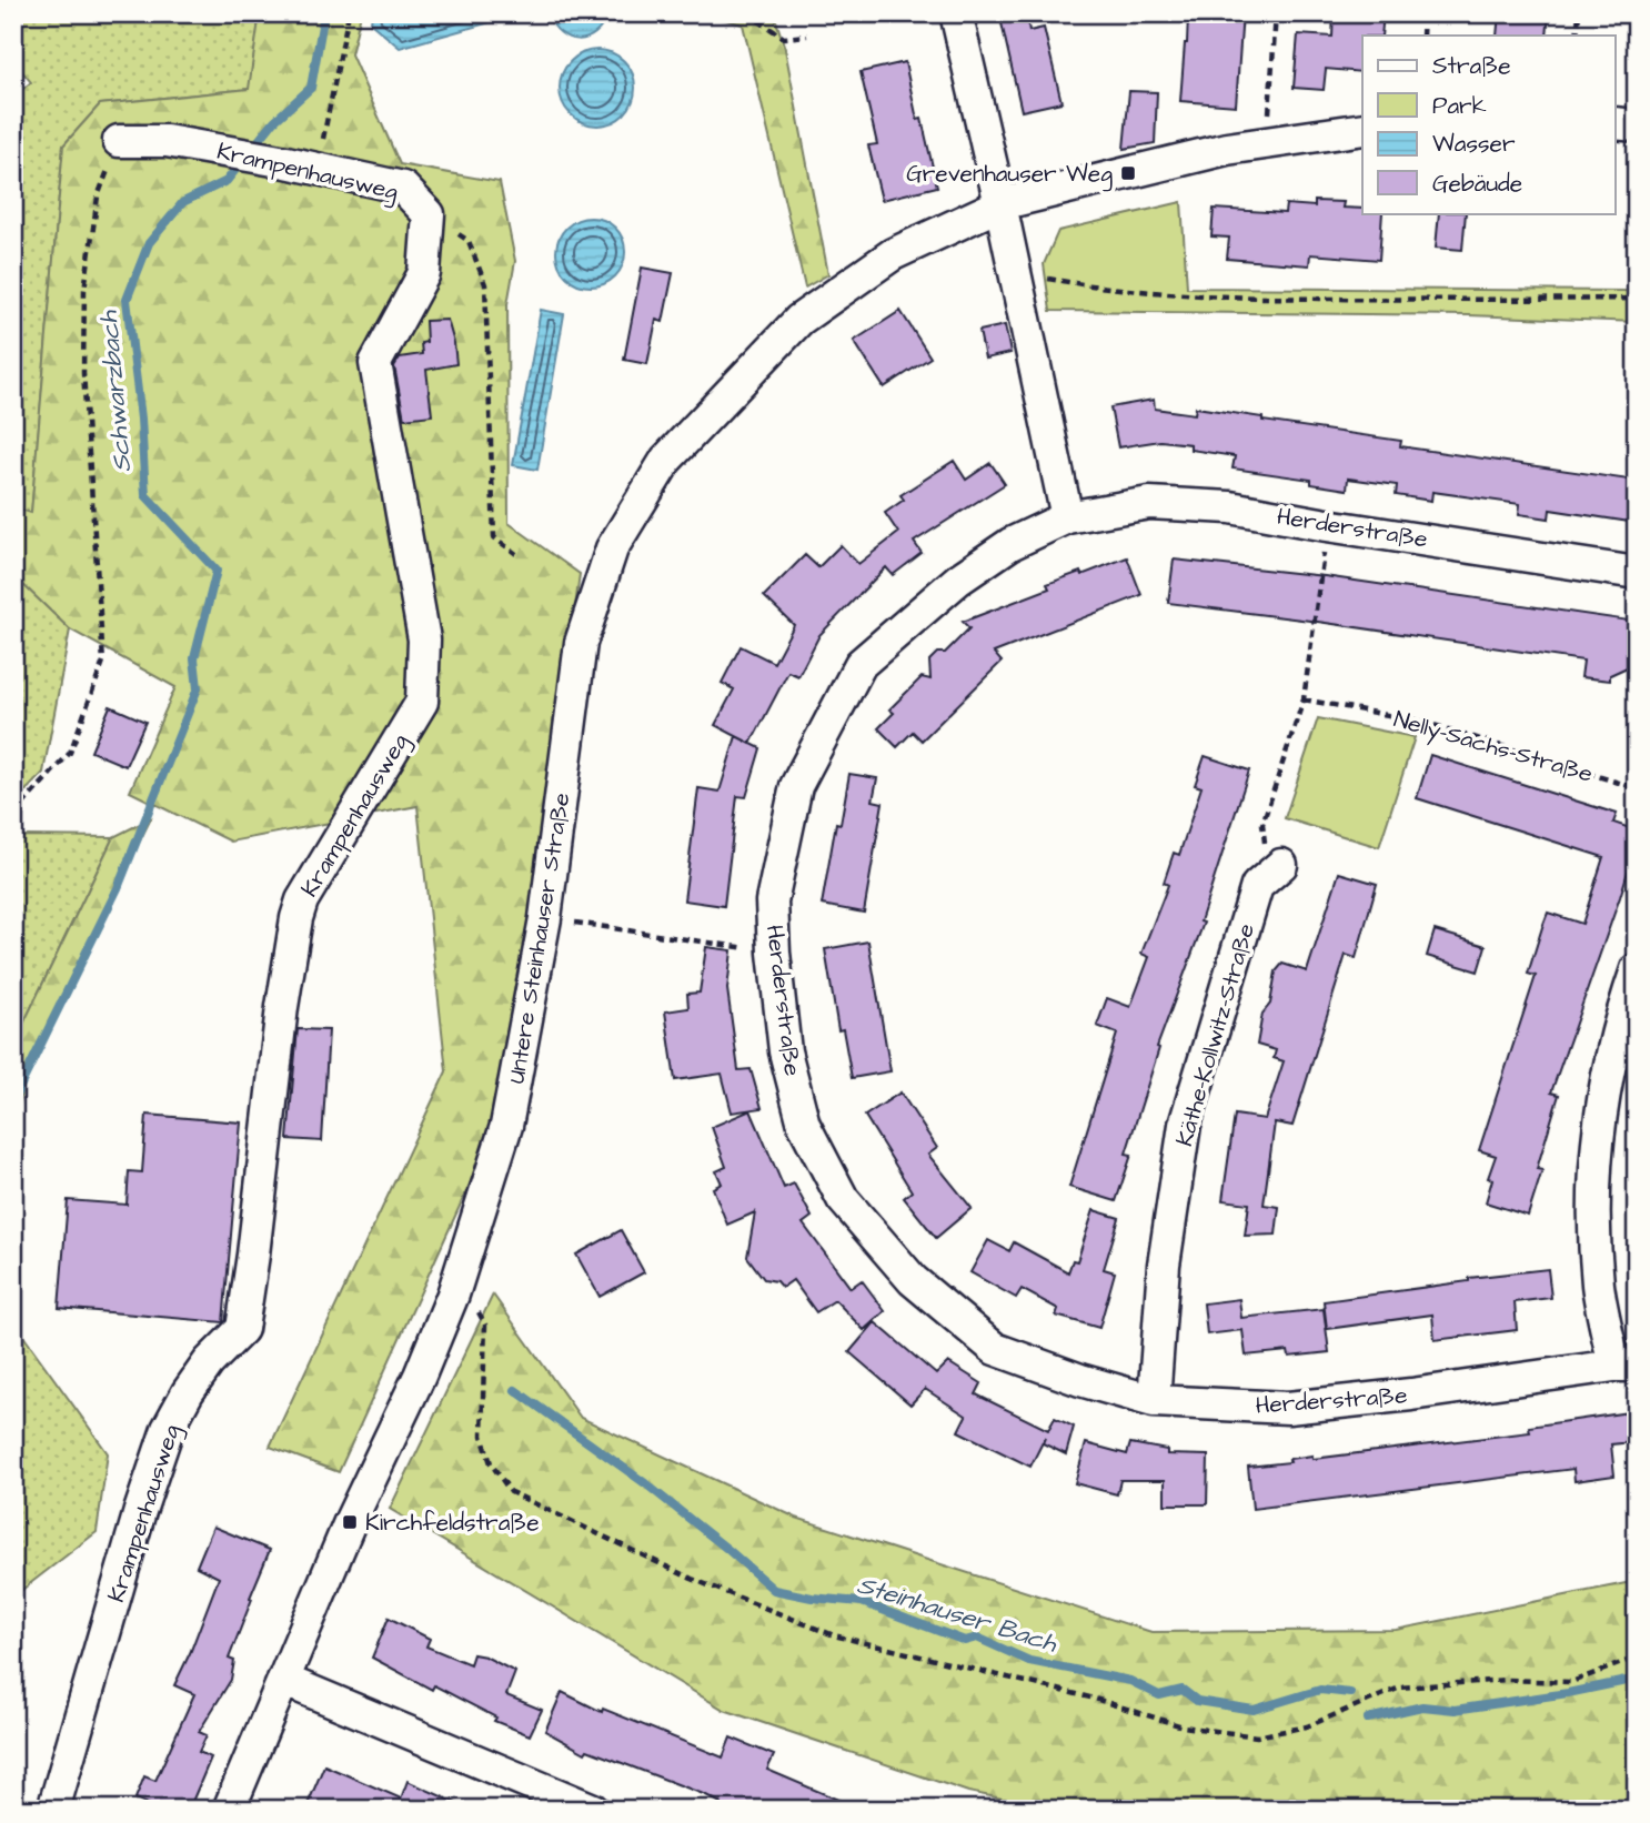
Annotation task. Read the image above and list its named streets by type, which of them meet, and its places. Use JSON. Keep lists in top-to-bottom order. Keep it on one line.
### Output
{"streets":{"street":["Krampenhausweg","Herderstraße","Untere Steinhauser Straße","Käthe-Kollwitz-Straße"],"path":["Nelly-Sachs-Straße"]},"crossings":[["Herderstraße","Käthe-Kollwitz-Straße"]],"water":["Schwarzbach","Steinhauser Bach"],"places":{"transit":["Grevenhauser Weg","Kirchfeldstraße"]},"legend":["Straße","Park","Wasser","Gebäude"]}
